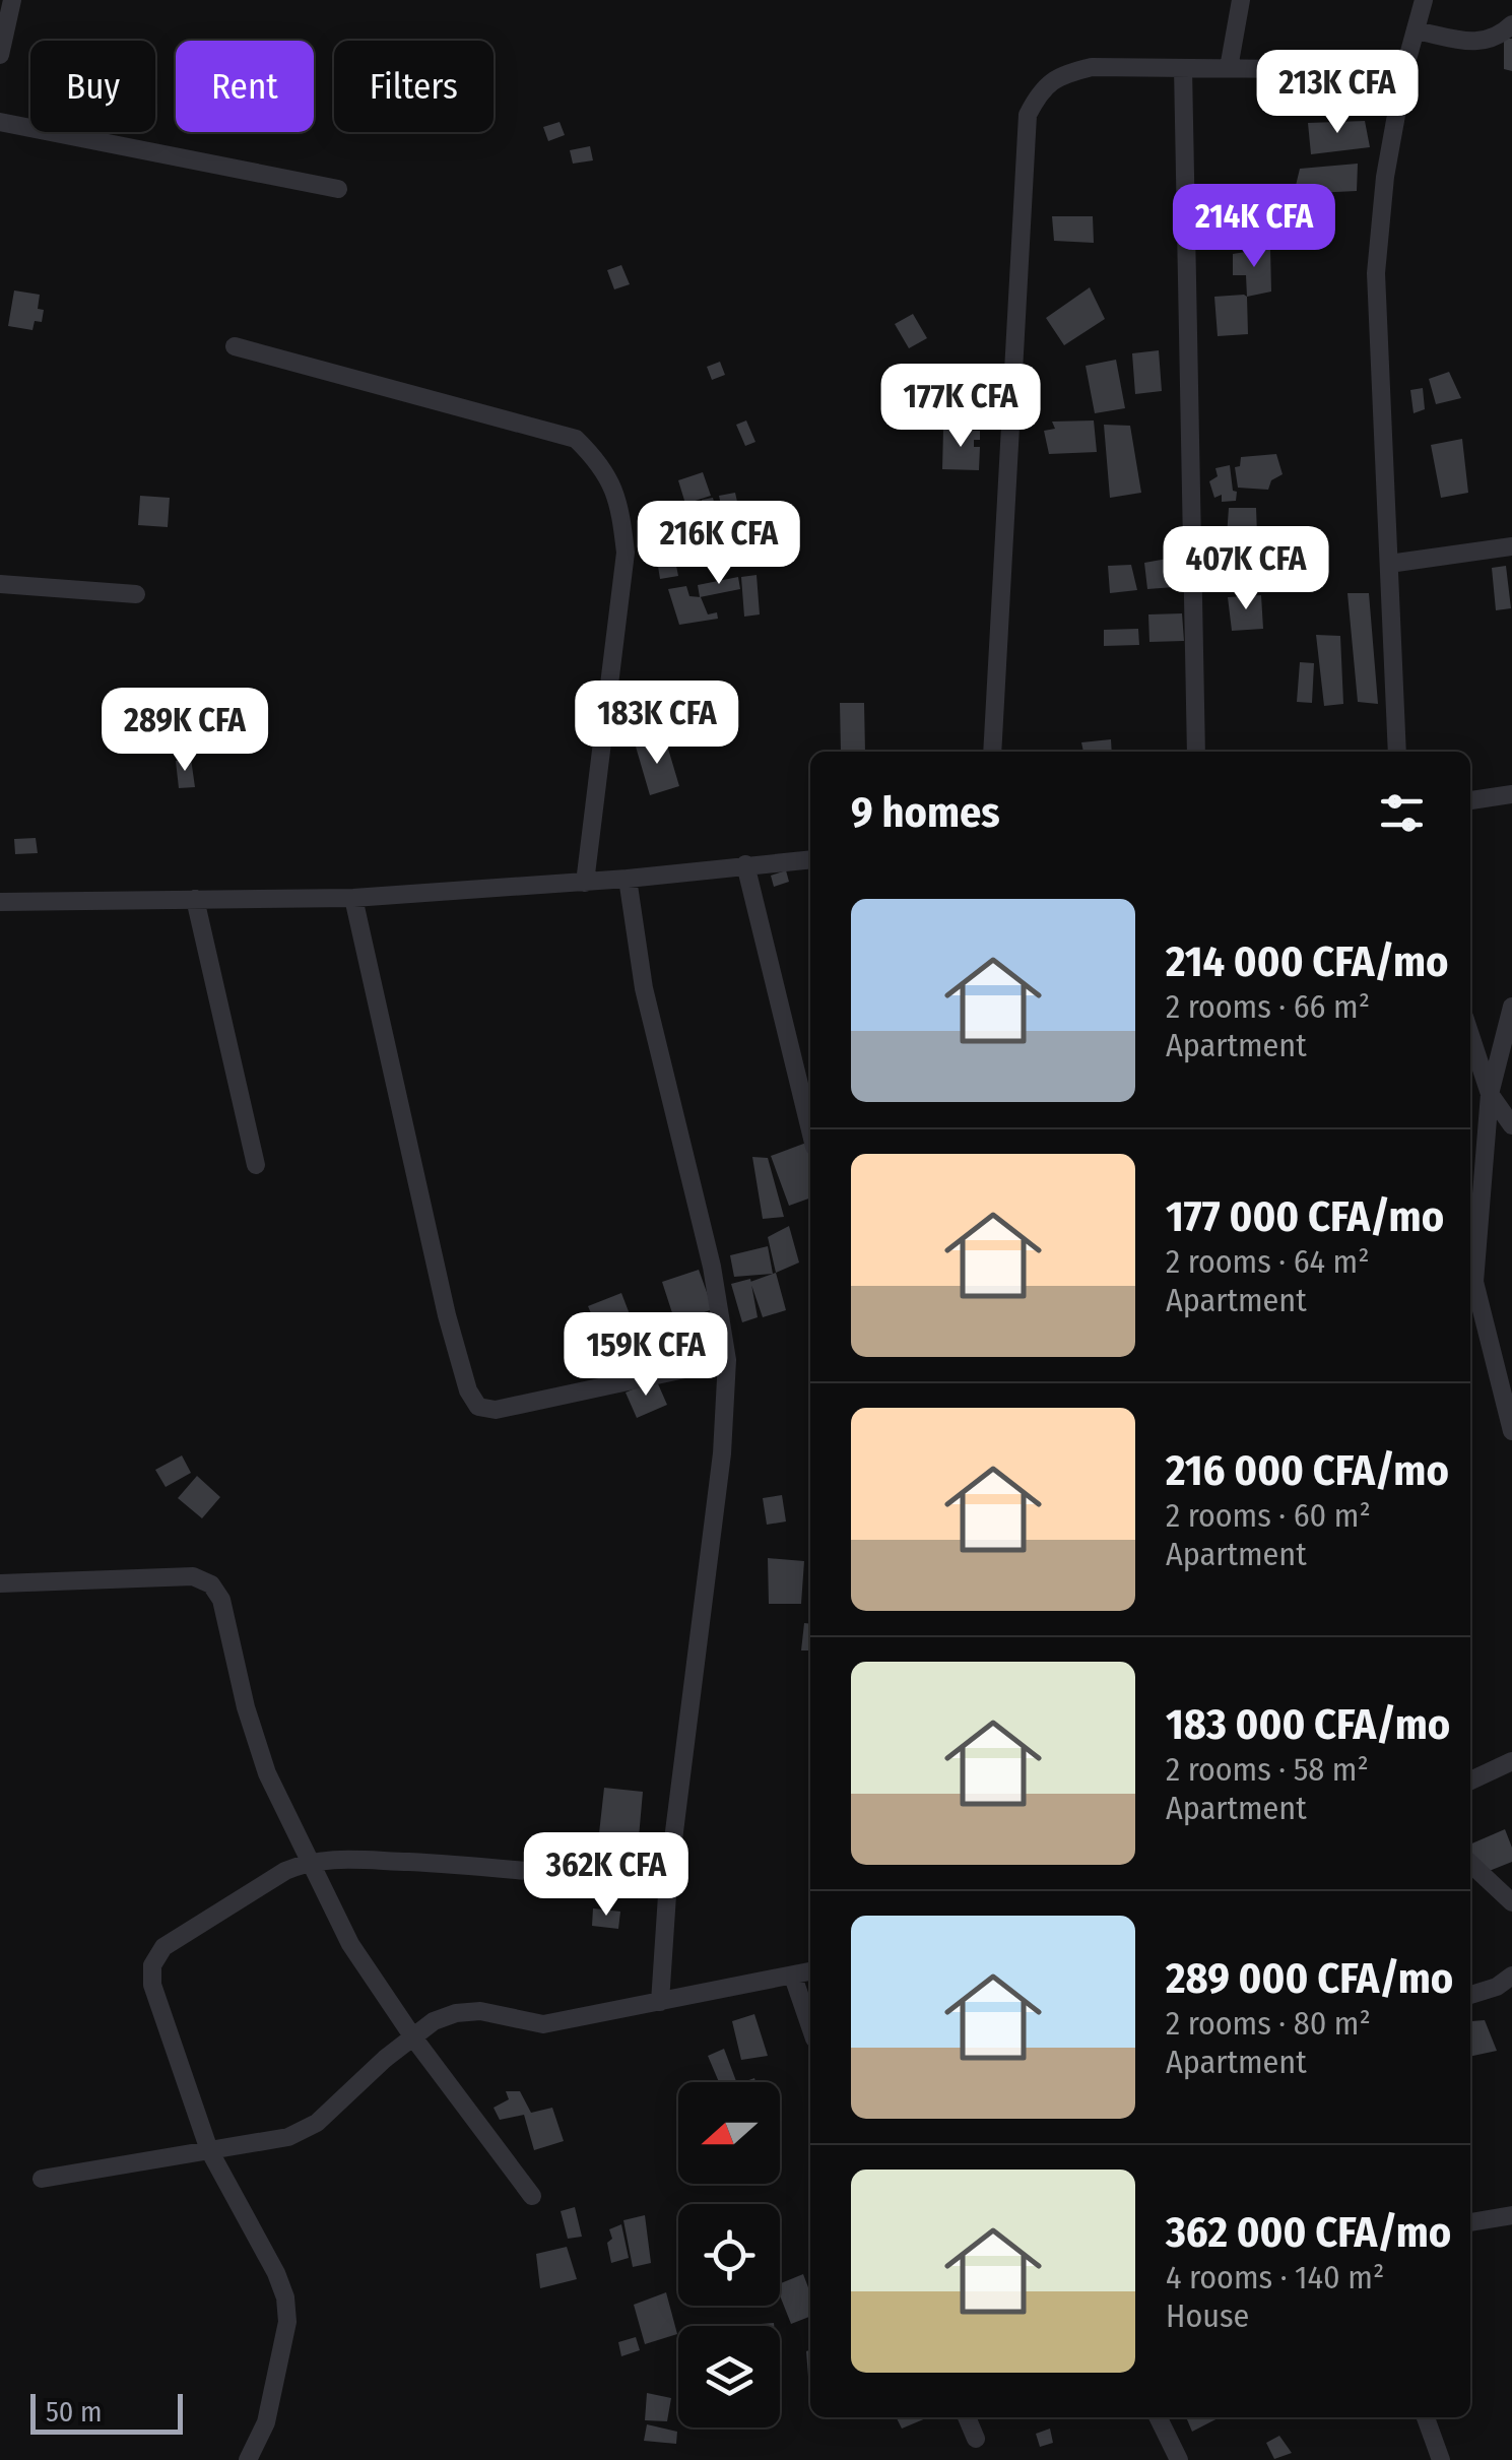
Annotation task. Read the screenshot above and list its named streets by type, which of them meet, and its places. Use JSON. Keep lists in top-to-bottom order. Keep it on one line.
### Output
{"scale_bar":"50 m","north":"left","page":{"chip":["Buy","Rent","Filters"],"price":["213K CFA","214K CFA","177K CFA","216K CFA","407K CFA","183K CFA","289K CFA","159K CFA","362K CFA"],"heading":"9 homes","list":[{"name":"214 000 CFA/mo","note":"2 rooms · 66 m² · Apartment"},{"name":"177 000 CFA/mo","note":"2 rooms · 64 m² · Apartment"},{"name":"216 000 CFA/mo","note":"2 rooms · 60 m² · Apartment"},{"name":"183 000 CFA/mo","note":"2 rooms · 58 m² · Apartment"},{"name":"289 000 CFA/mo","note":"2 rooms · 80 m² · Apartment"},{"name":"362 000 CFA/mo","note":"4 rooms · 140 m² · House"}],"scale":"50 m"}}
